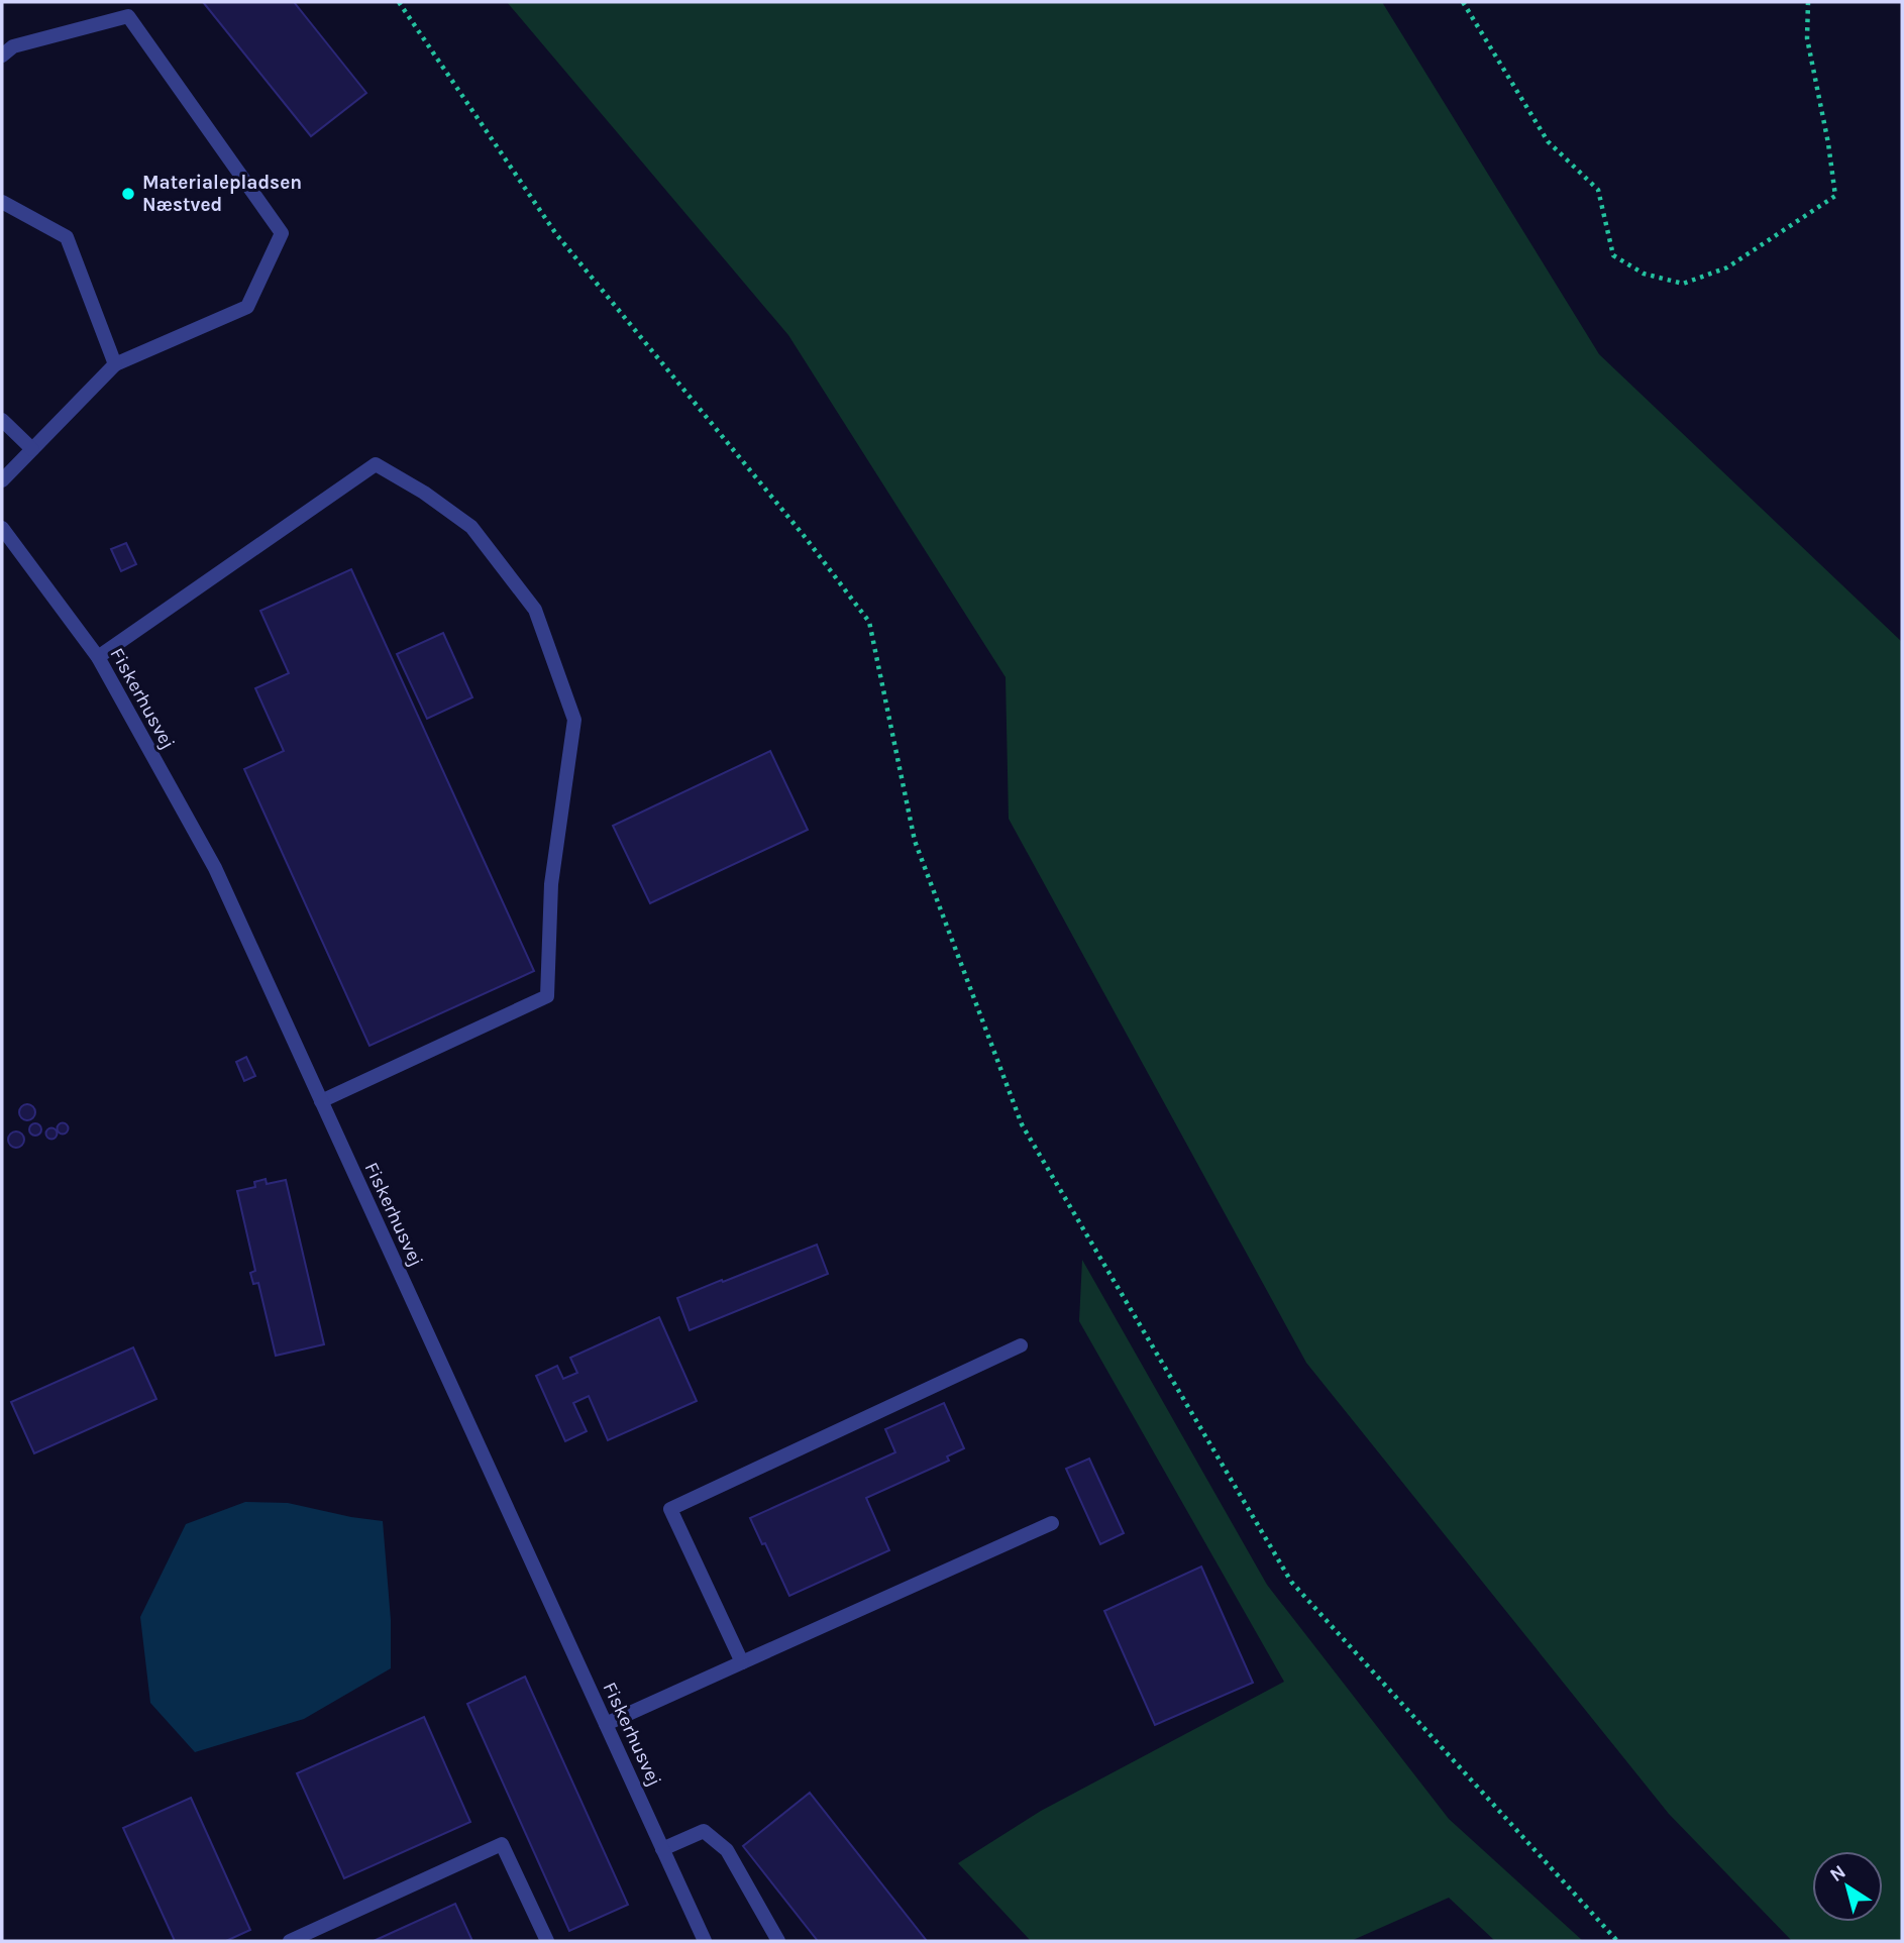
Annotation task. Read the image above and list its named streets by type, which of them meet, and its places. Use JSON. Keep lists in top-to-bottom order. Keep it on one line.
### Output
{"streets":{"street":["Fiskerhusvej"]},"places":["Materialepladsen Næstved"],"north":"top left"}
